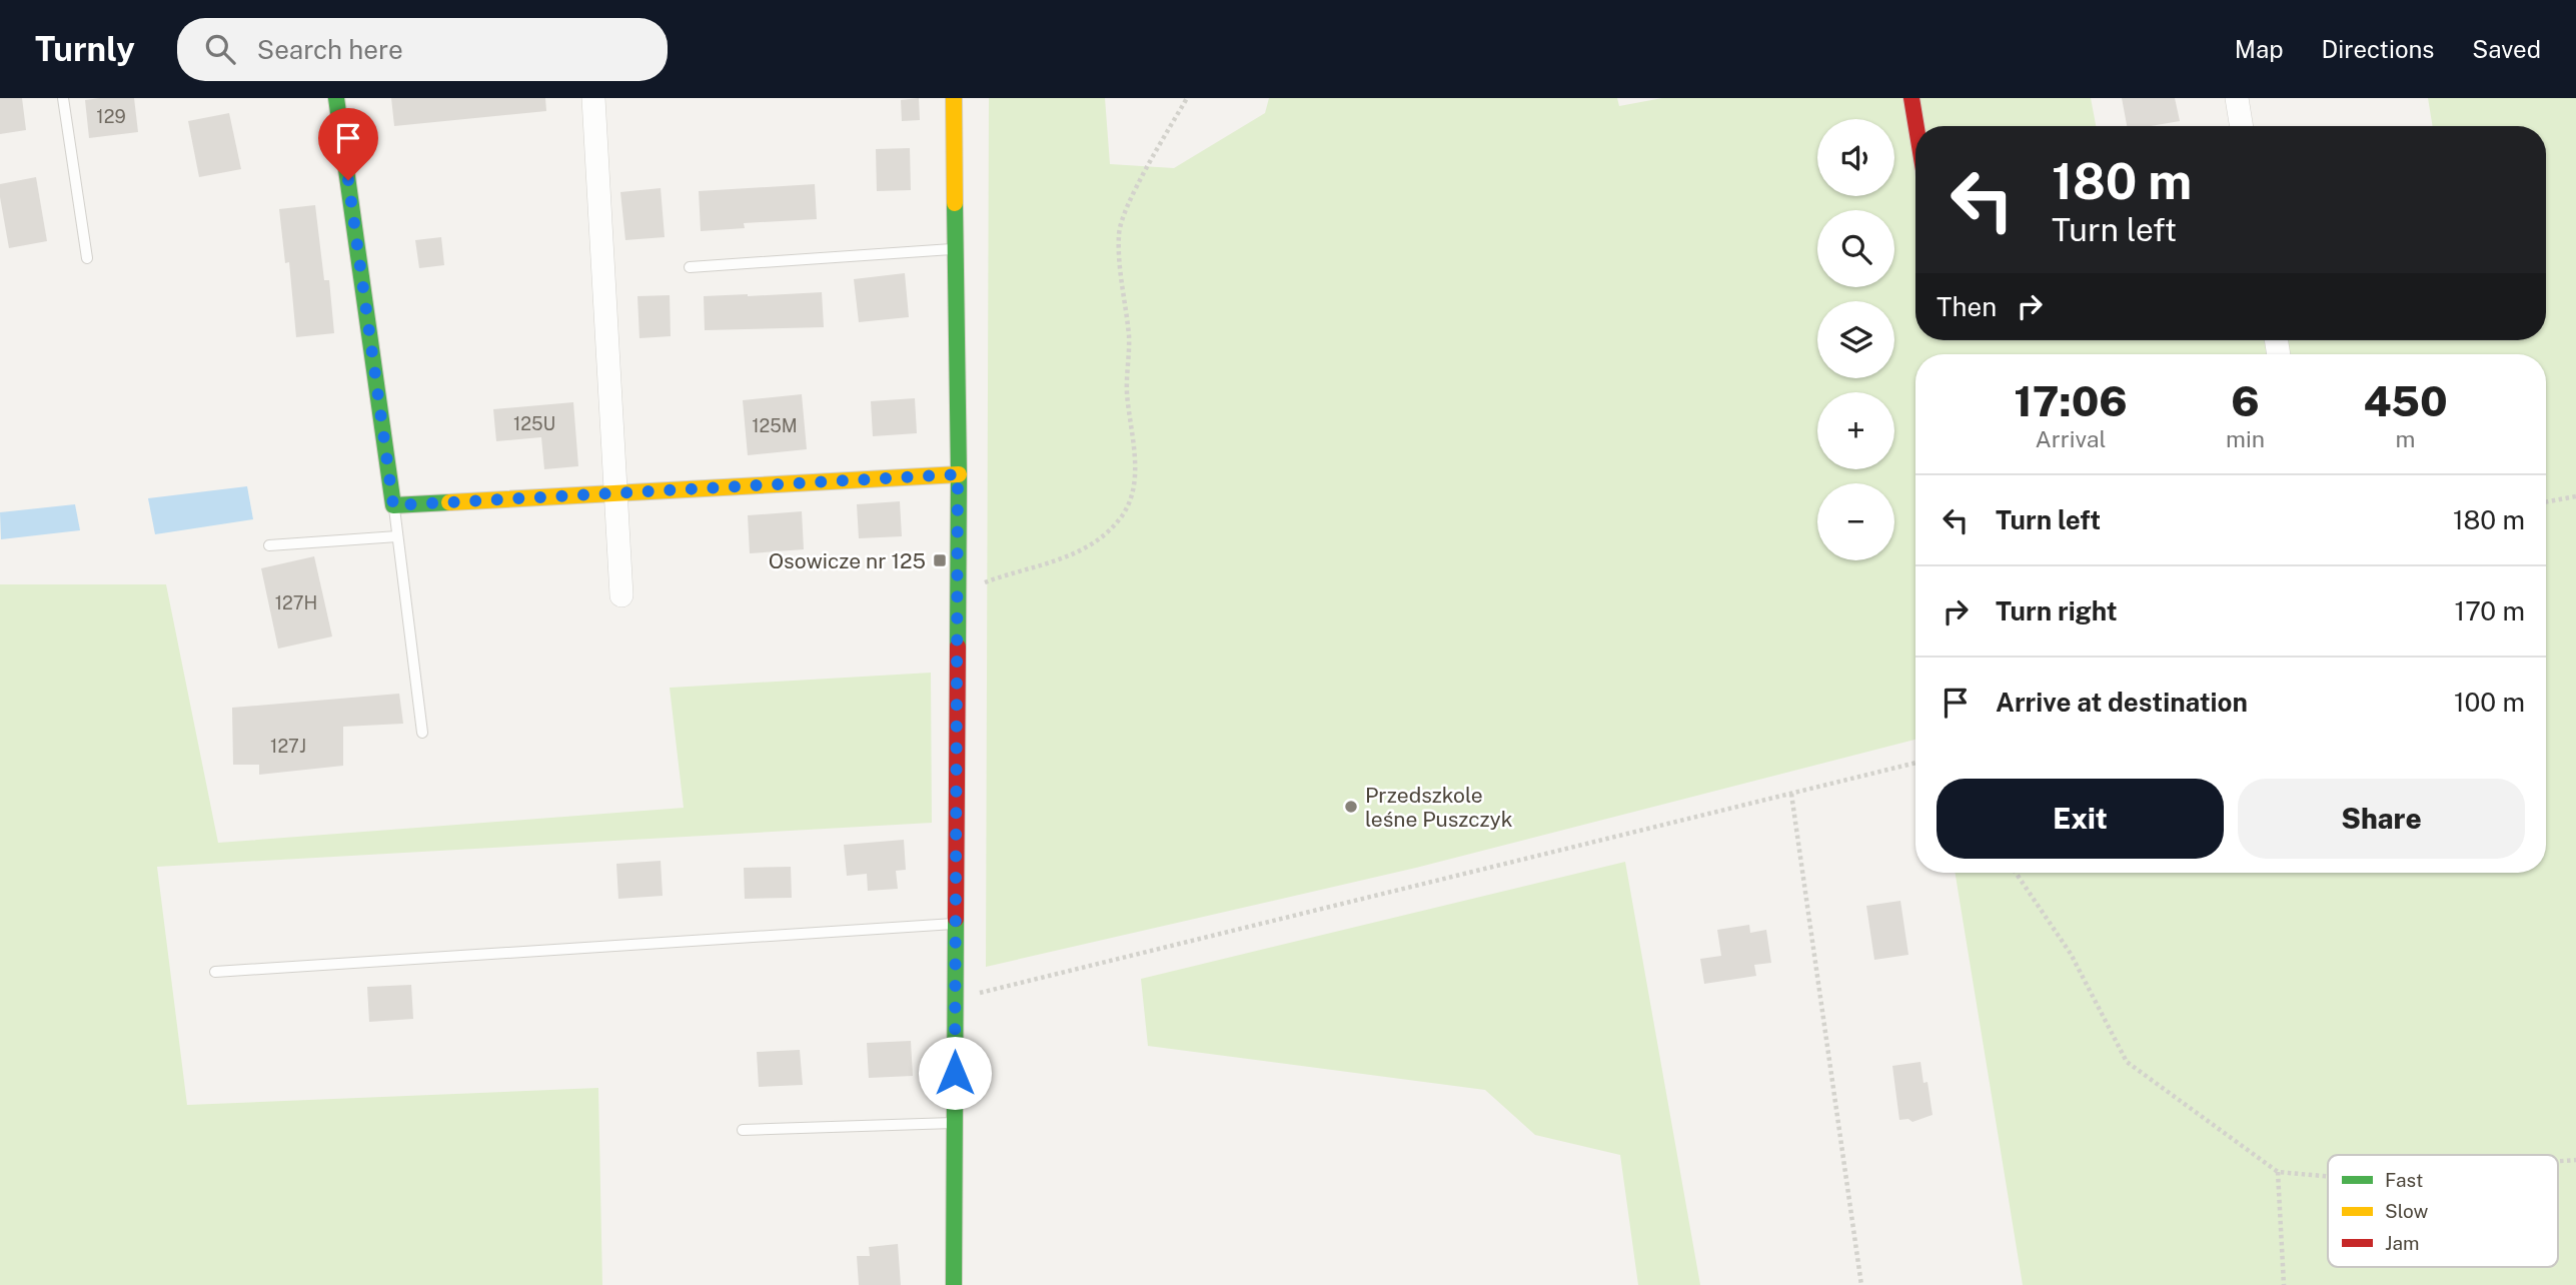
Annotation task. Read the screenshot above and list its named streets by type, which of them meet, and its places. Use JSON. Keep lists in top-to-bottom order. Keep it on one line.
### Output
{"places":{"transit":["Osowicze nr 125"],"other":["Przedszkole leśne Puszczyk"]},"house_numbers":["129","125U","125M","127H","127J"],"legend":["Fast","Slow","Jam"],"page":{"header":"Turnly","search":"Search here","nav":["Map","Directions","Saved"],"map_buttons":["+","−"],"turn":["180 m","Turn left"],"then":"Then","eta":["17:06","Arrival","6","min","450","m"],"list":[{"name":"Turn left","value":"180 m"},{"name":"Turn right","value":"170 m"},{"name":"Arrive at destination","value":"100 m"}],"buttons":["Exit","Share"]}}
